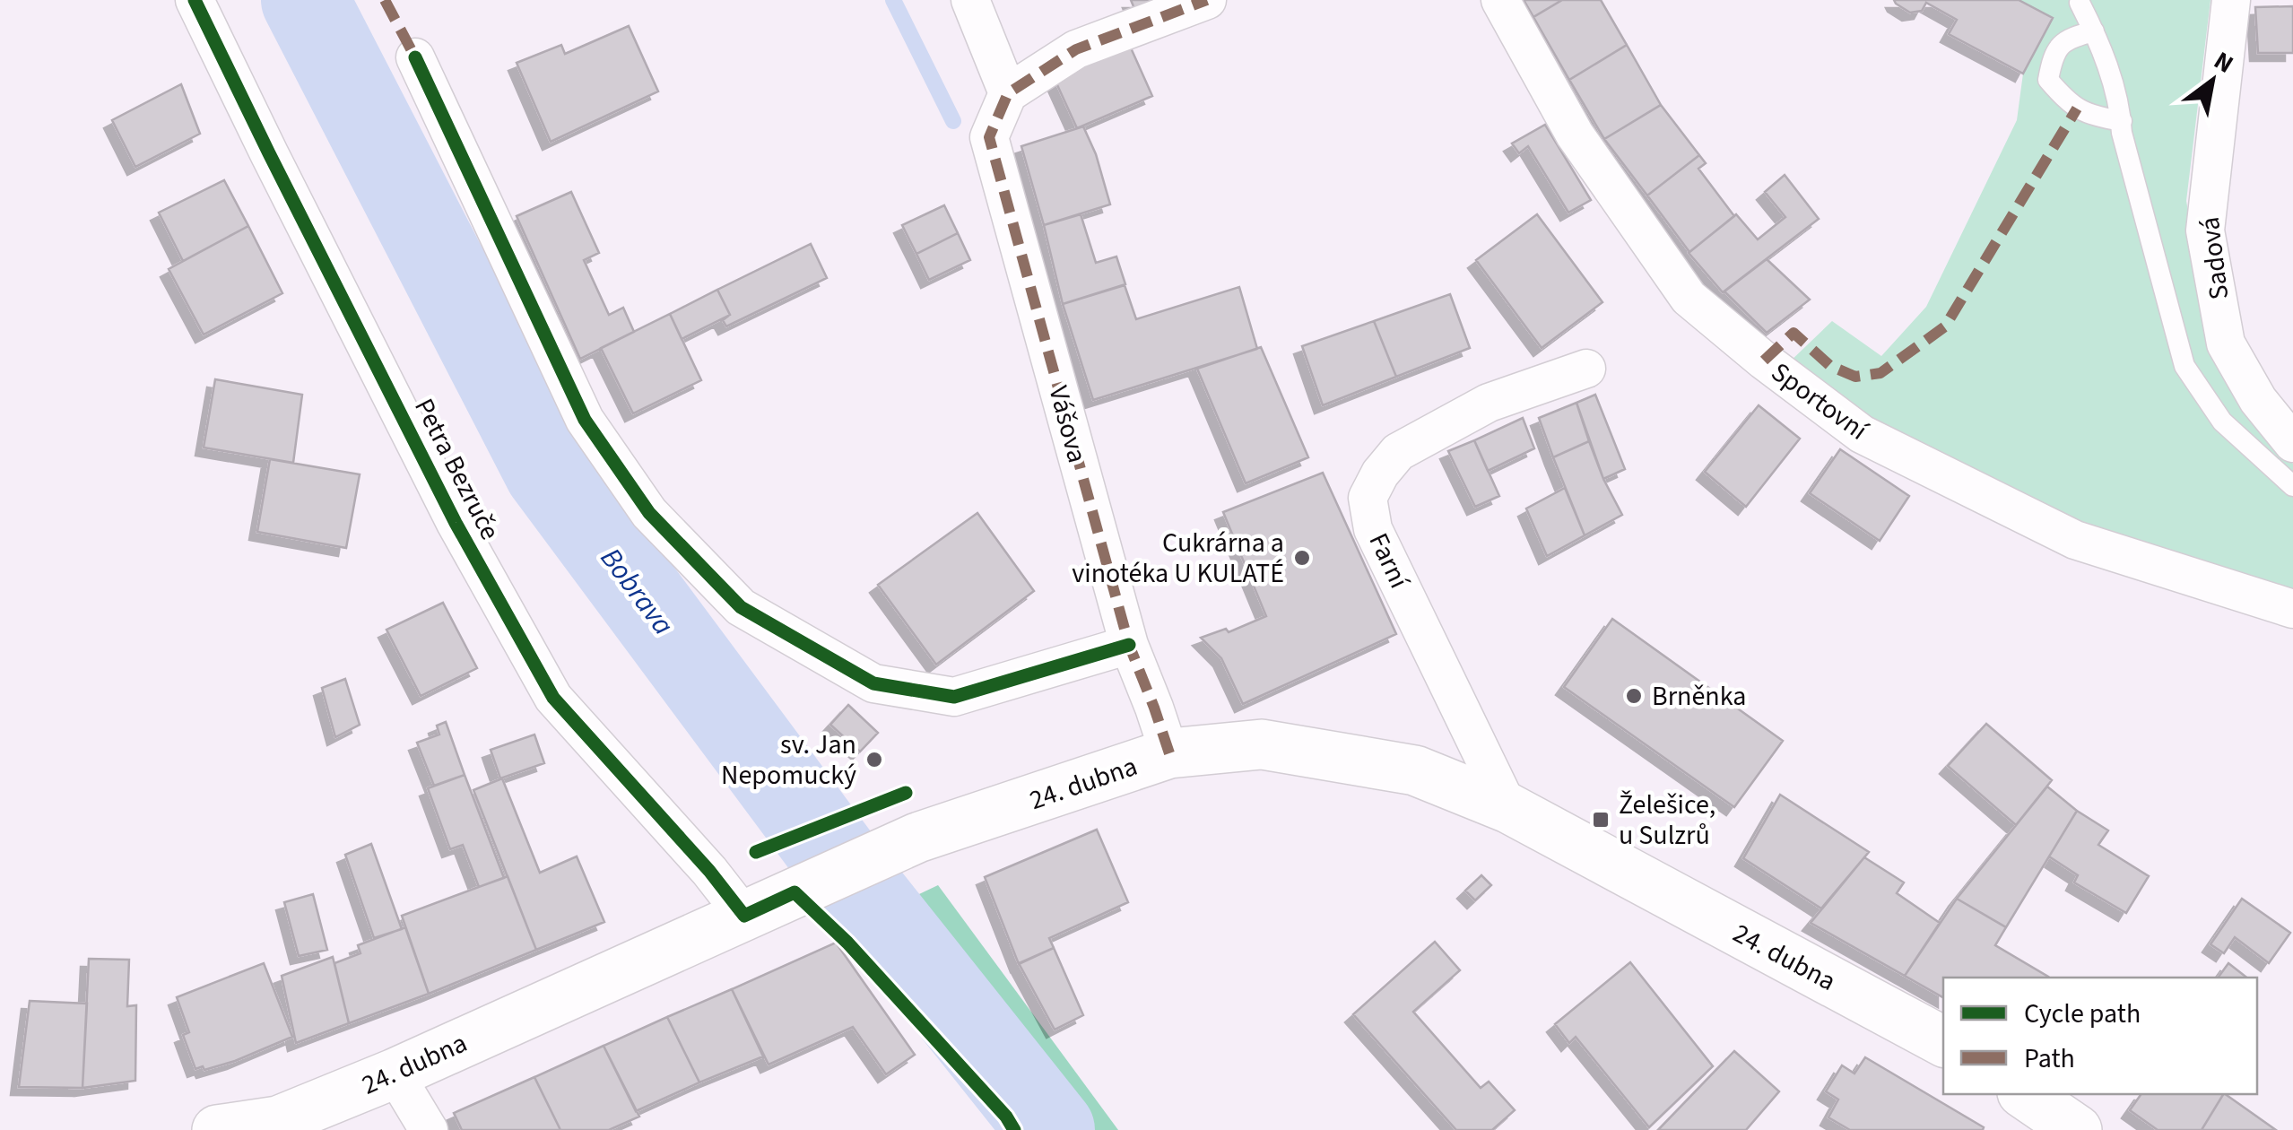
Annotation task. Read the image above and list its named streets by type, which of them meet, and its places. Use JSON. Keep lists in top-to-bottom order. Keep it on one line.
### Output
{"streets":{"main road":["24. dubna"],"street":["Sadová","Sportovní","Vášova","Petra Bezruče","Farní"]},"crossings":[["Vášova","24. dubna"],["Petra Bezruče","24. dubna"],["Farní","24. dubna"]],"water":["Bobrava"],"places":{"other":["Cukrárna a vinotéka U KULATÉ","Brněnka","sv. Jan Nepomucký"],"transit":["Želešice, u Sulzrů"]},"legend":["Cycle path","Path"],"north":"top right"}
